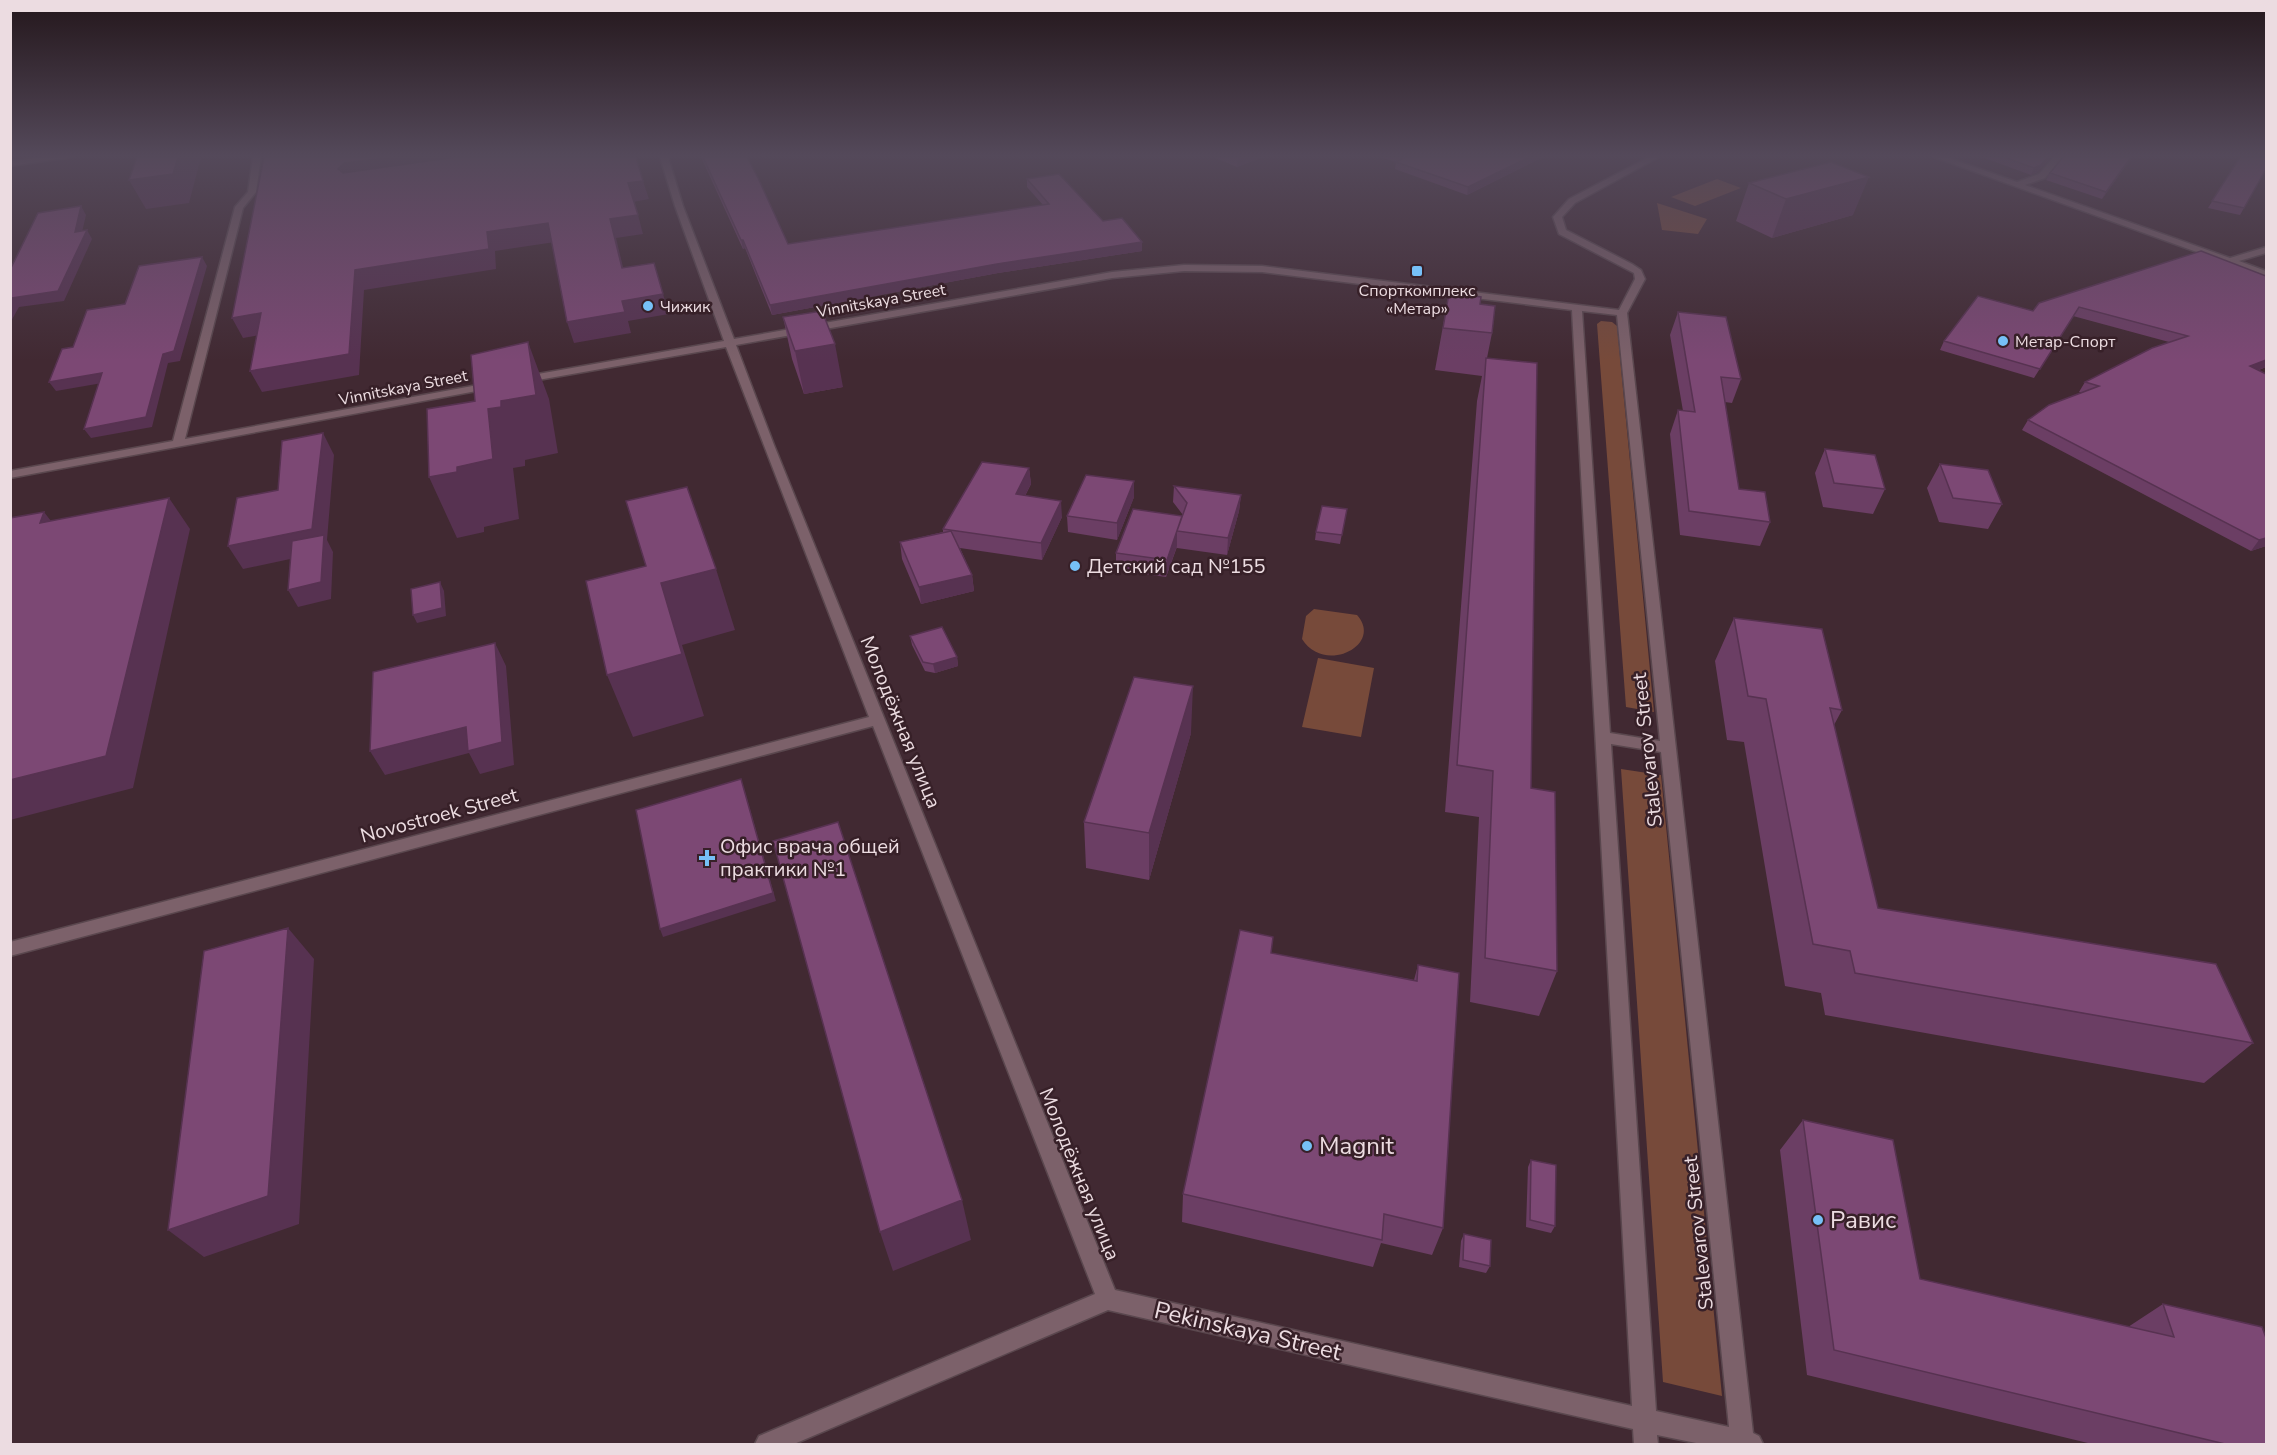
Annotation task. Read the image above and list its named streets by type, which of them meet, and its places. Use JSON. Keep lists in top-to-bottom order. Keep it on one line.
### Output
{"streets":{"street":["Vinnitskaya Street","Молодёжная улица","Stalevarov Street","Novostroek Street","Pekinskaya Street"]},"crossings":[["Vinnitskaya Street","Молодёжная улица"],["Vinnitskaya Street","Stalevarov Street"],["Молодёжная улица","Novostroek Street"],["Молодёжная улица","Pekinskaya Street"],["Stalevarov Street","Pekinskaya Street"]],"places":{"transit":["Спорткомплекс «Метар»"],"other":["Чижик","Метар-Спорт","Детский сад №155","Magnit","Равис"],"health":["Офис врача общей практики №1"]}}
